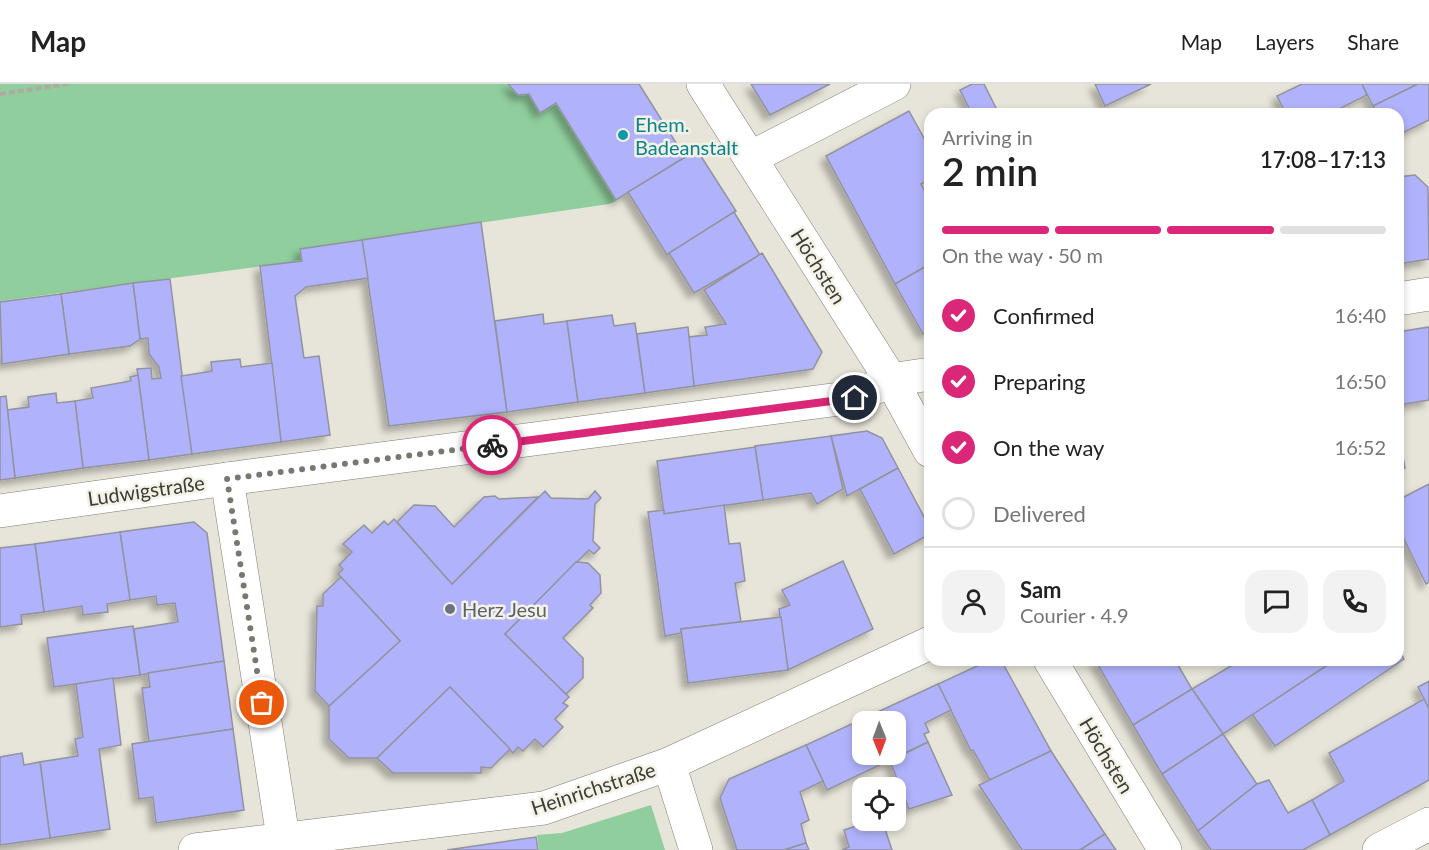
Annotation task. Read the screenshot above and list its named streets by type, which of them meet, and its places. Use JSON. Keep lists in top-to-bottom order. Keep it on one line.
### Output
{"streets":{"street":["Höchsten","Ludwigstraße","Heinrichstraße"]},"crossings":[["Höchsten","Ludwigstraße"]],"places":["Ehem. Badeanstalt","Herz Jesu"],"north":"bottom","page":{"header":"Map","nav":["Map","Layers","Share"],"heading":["2 min","Arriving in","17:08–17:13"],"panel":["Sam","Courier · 4.9"],"bar":"On the way · 50 m","list":[["Confirmed","16:40"],["Preparing","16:50"],["On the way","16:52"],"Delivered"]}}
